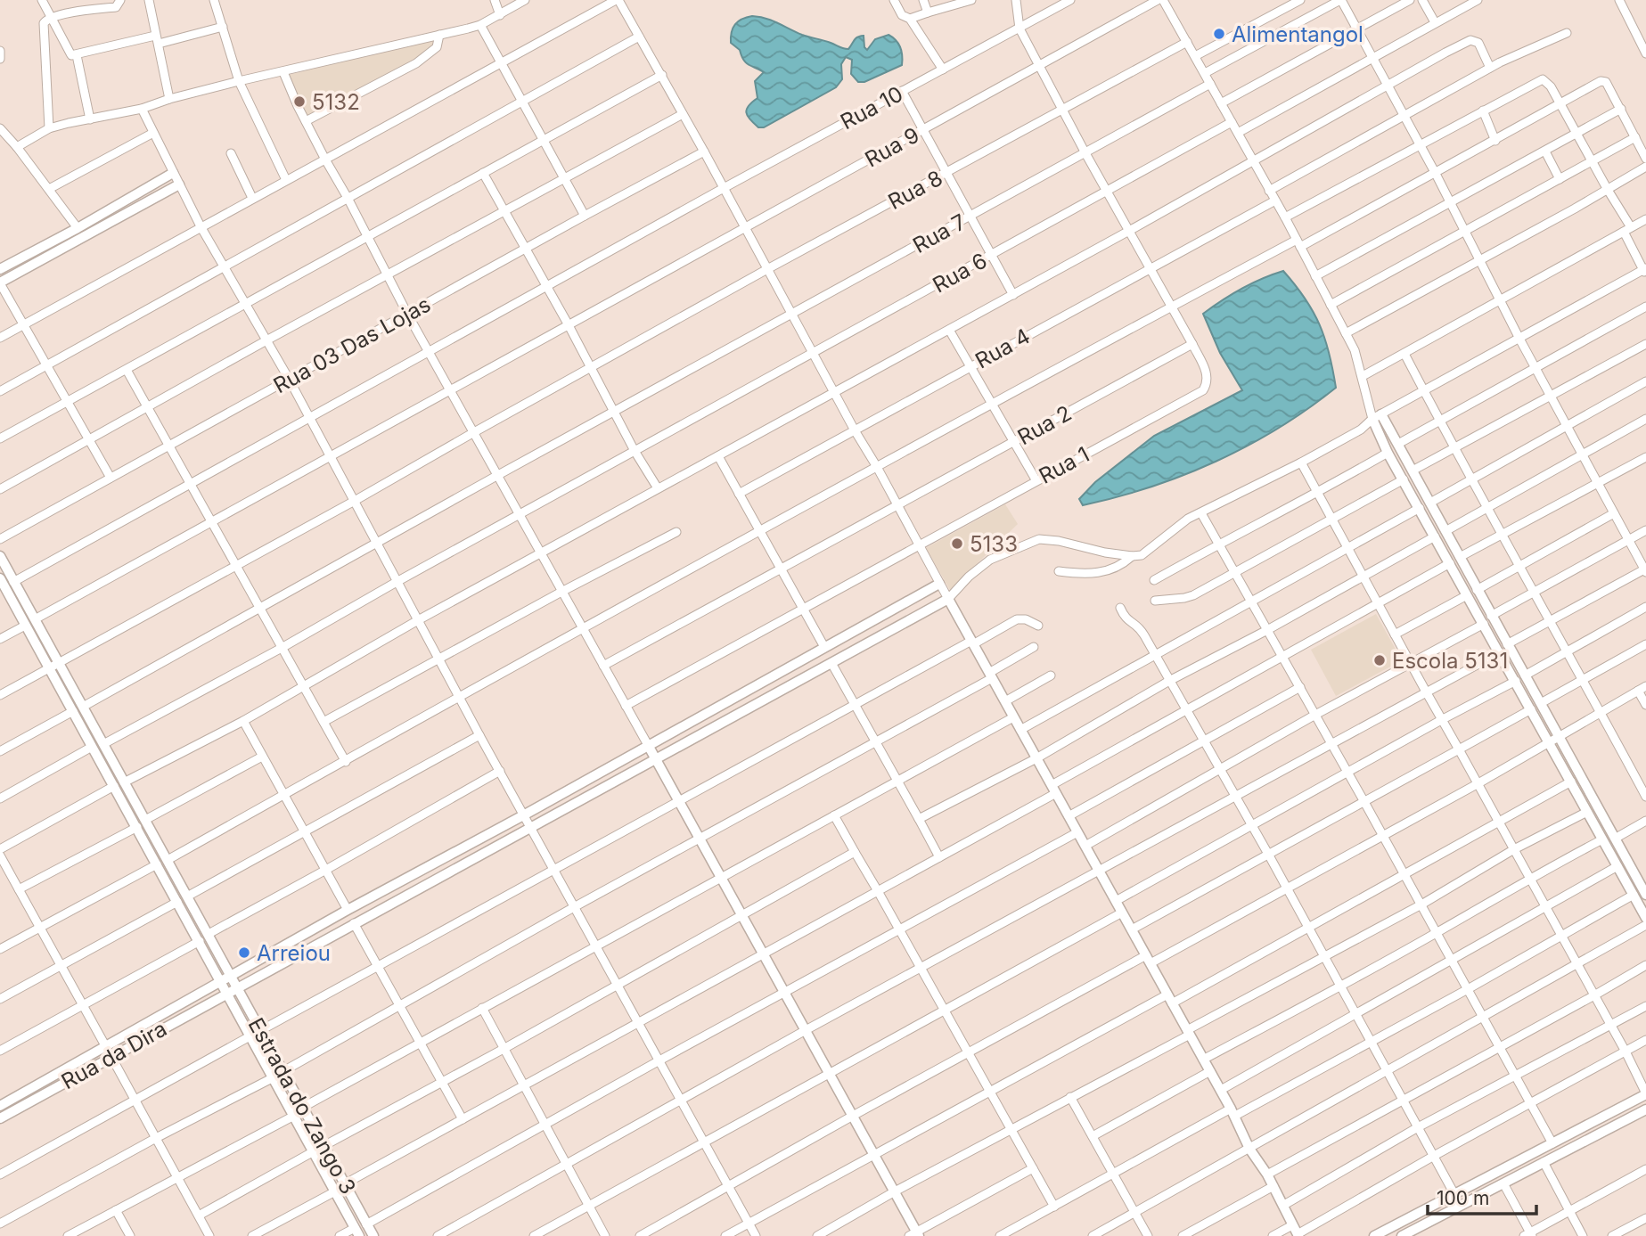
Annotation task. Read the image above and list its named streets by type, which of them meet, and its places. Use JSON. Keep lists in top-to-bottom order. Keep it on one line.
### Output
{"streets":{"street":["Rua 10","Rua 9","Rua 8","Rua 7","Rua 6","Rua 03 Das Lojas","Rua 4","Rua 2","Rua 1","Rua da Dira","Estrada do Zango 3"]},"crossings":[["Rua 2","Rua 1"],["Rua da Dira","Estrada do Zango 3"]],"places":["Alimentangol","5132","5133","Escola 5131","Arreiou"],"scale_bar":"100 m"}
